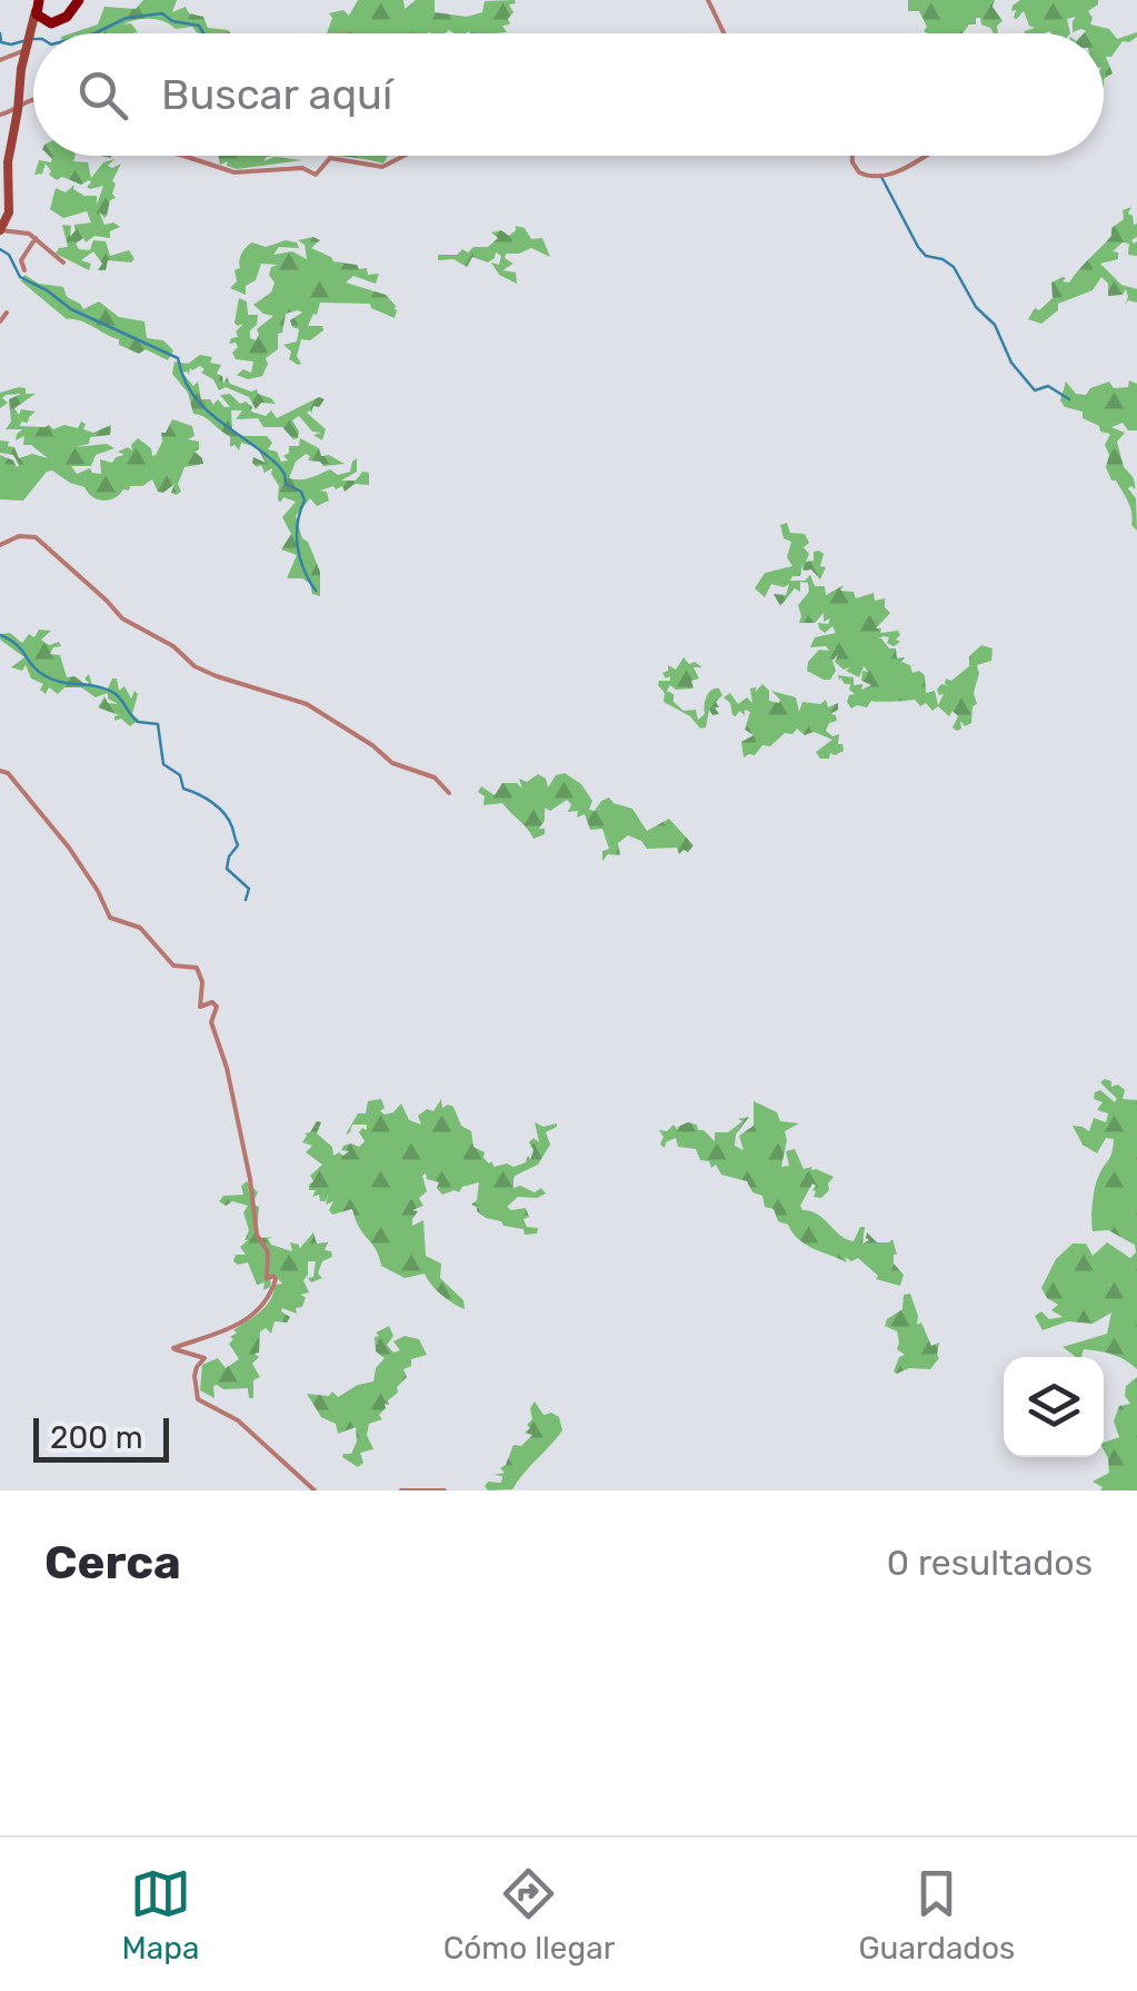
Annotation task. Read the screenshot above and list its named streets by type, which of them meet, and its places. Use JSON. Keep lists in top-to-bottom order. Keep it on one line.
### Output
{"scale_bar":"200 m","page":{"search":"Buscar aquí","scale":"200 m","heading":["Cerca","0 resultados"],"nav":["Mapa","Cómo llegar","Guardados"]}}
